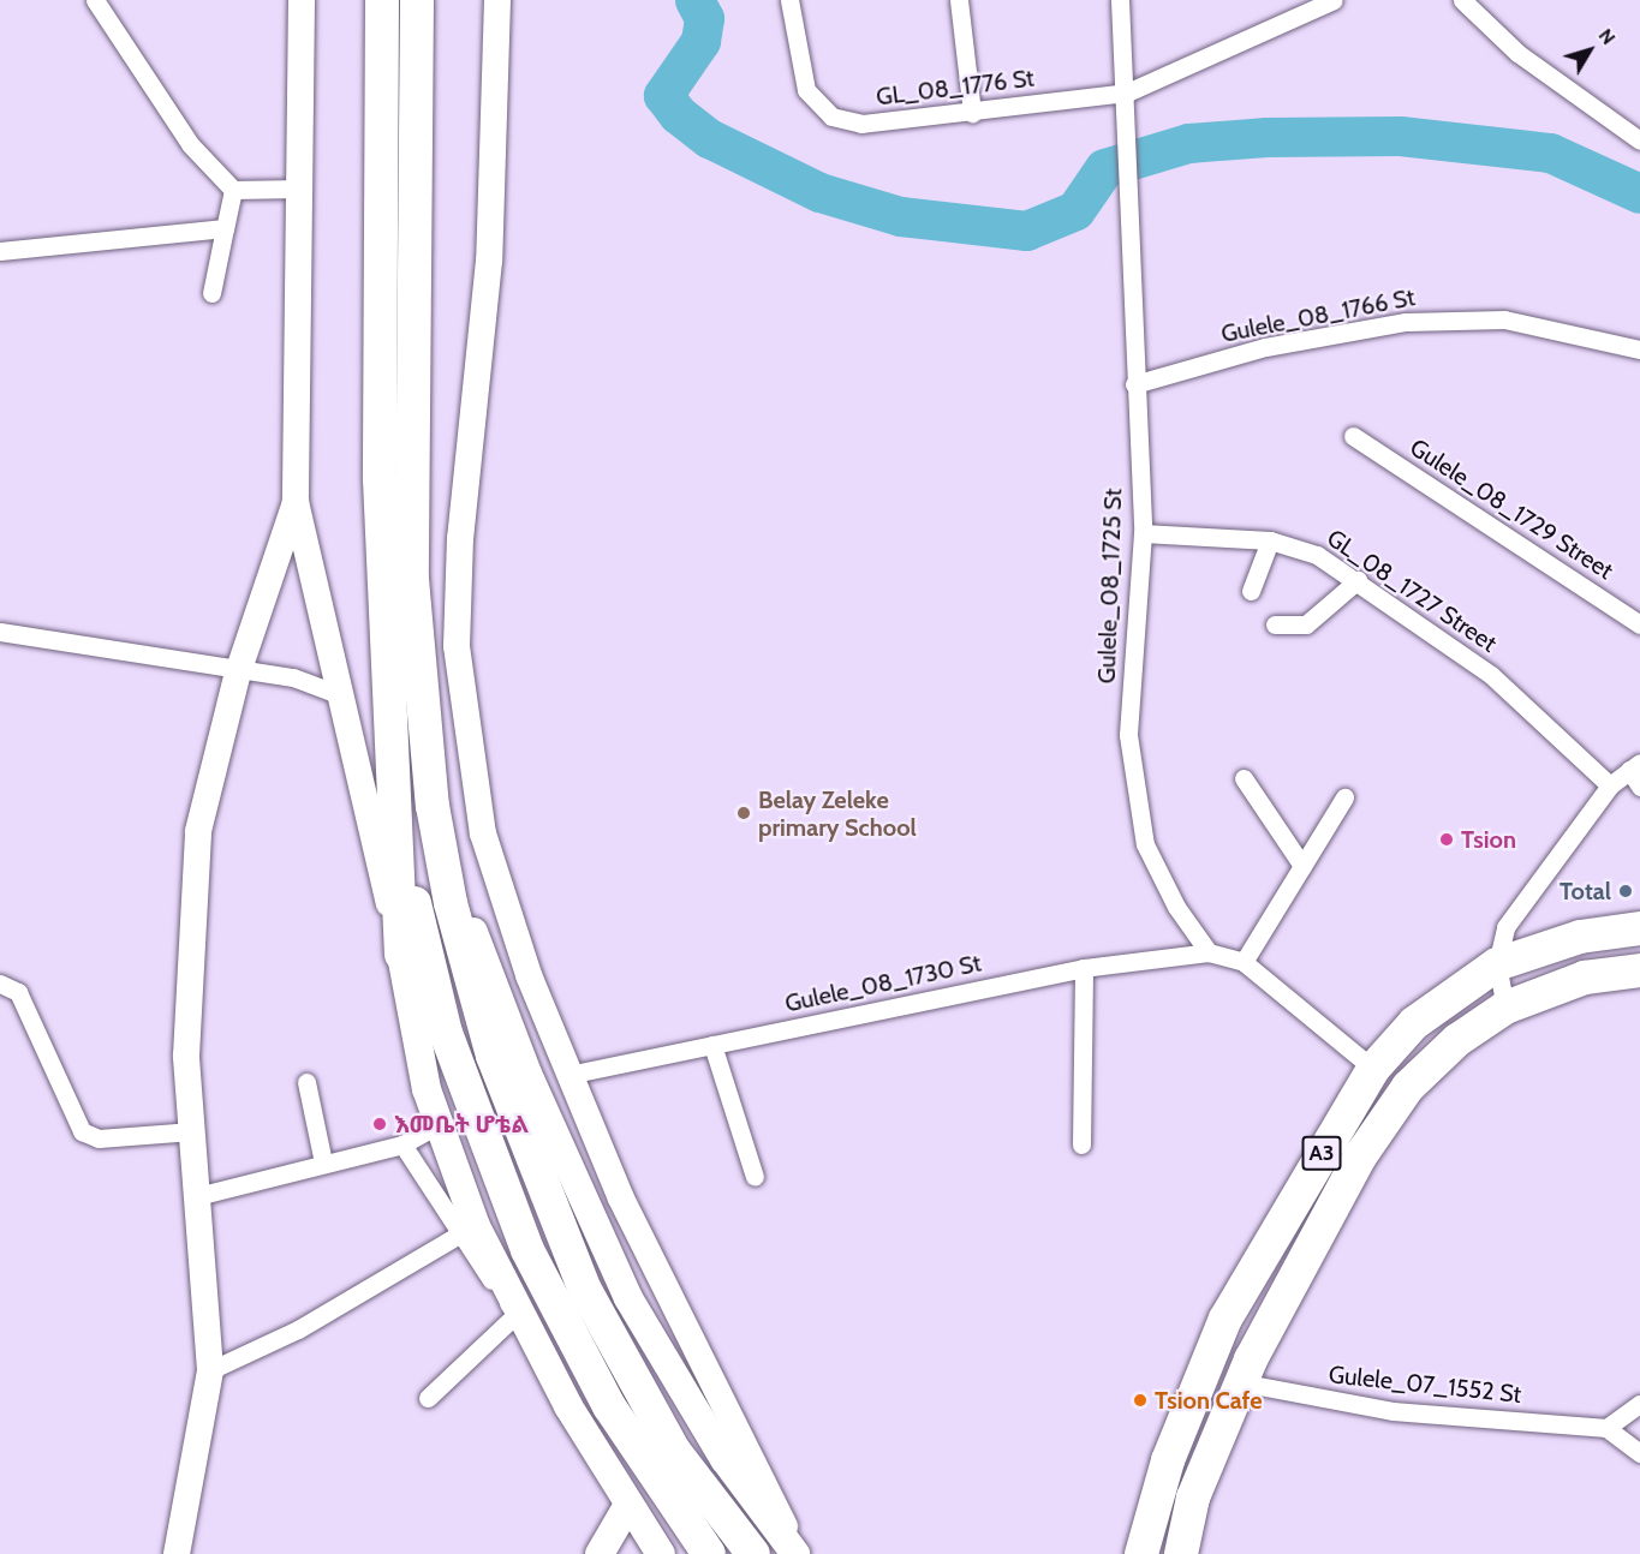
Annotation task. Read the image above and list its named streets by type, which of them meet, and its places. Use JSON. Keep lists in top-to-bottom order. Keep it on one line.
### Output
{"streets":{"highway":["A3"],"street":["GL_08_1776 St","Gulele_08_1766 St","Gulele_08_1729 Street","Gulele_08_1725 St","GL_08_1727 Street","Gulele_08_1730 St","Gulele_07_1552 St"]},"crossings":[["GL_08_1776 St","Gulele_08_1725 St"],["Gulele_08_1766 St","Gulele_08_1725 St"],["Gulele_08_1725 St","GL_08_1727 Street"],["Gulele_08_1725 St","Gulele_08_1730 St"],["A3","Gulele_07_1552 St"]],"places":["Belay Zeleke primary School","Tsion","Total","እመቤት ሆቴል","Tsion Cafe"],"north":"top right"}
